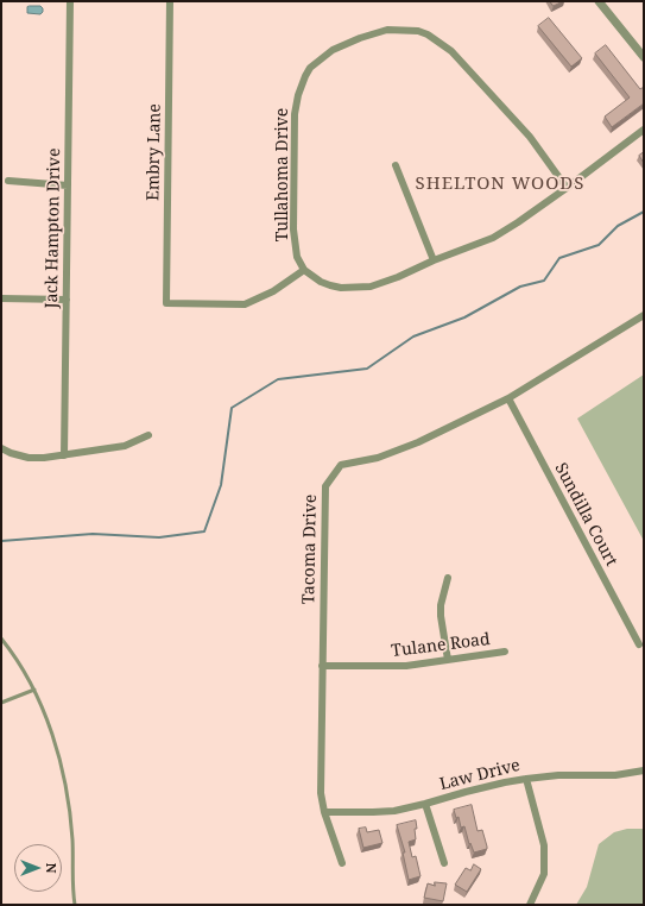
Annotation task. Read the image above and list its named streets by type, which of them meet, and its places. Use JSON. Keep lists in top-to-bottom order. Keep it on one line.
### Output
{"streets":{"street":["Embry Lane","Tullahoma Drive","Jack Hampton Drive","Sundilla Court","Tacoma Drive","Tulane Road","Law Drive"]},"crossings":[["Embry Lane","Tullahoma Drive"],["Sundilla Court","Tacoma Drive"],["Tacoma Drive","Tulane Road"],["Tacoma Drive","Law Drive"]],"districts":["SHELTON WOODS"],"north":"right"}
